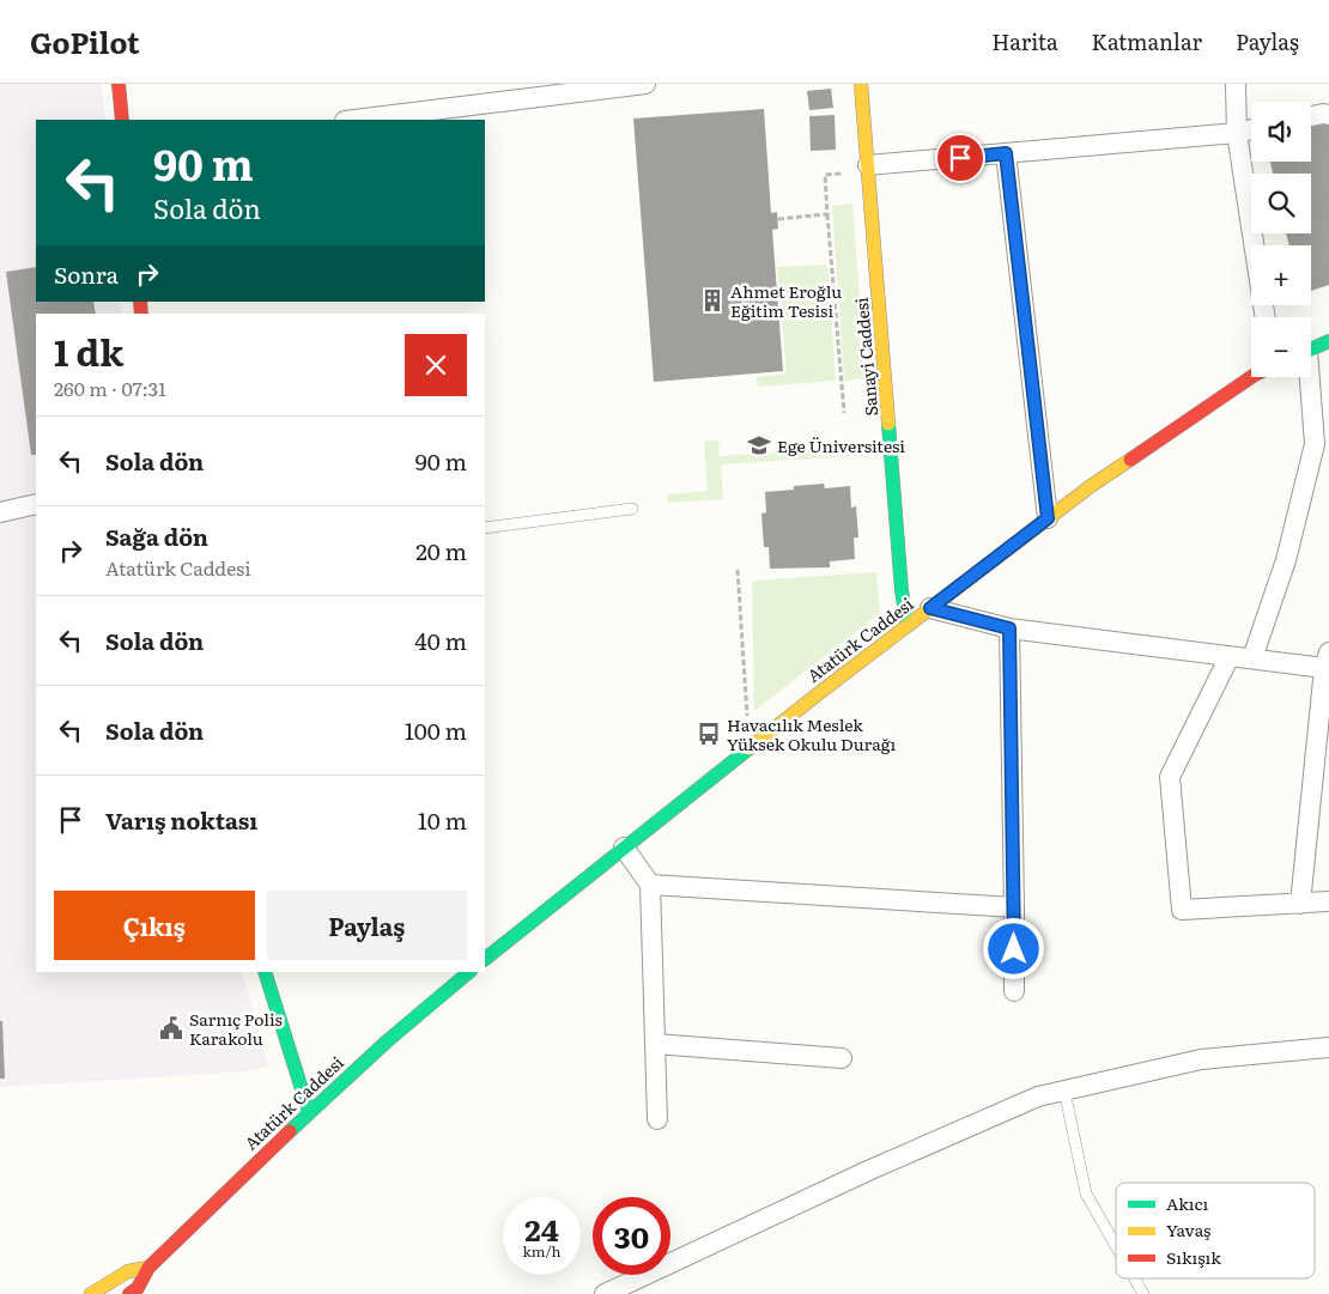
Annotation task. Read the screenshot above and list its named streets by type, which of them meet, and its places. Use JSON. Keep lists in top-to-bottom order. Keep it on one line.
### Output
{"streets":{"main road":["Sanayi Caddesi","Atatürk Caddesi"]},"crossings":[["Sanayi Caddesi","Atatürk Caddesi"]],"places":{"building":["Ahmet Eroğlu Eğitim Tesisi"],"school or university":["Ege Üniversitesi"],"bus stop":["Havacılık Meslek Yüksek Okulu Durağı"],"public building":["Sarnıç Polis Karakolu"]},"legend":["Akıcı","Yavaş","Sıkışık"],"page":{"header":"GoPilot","nav":["Harita","Katmanlar","Paylaş"],"map_buttons":["+","−"],"turn":["90 m","Sola dön"],"then":"Sonra","heading":["1 dk","260 m · 07:31"],"list":[{"name":"Sola dön","value":"90 m"},{"name":"Sağa dön","note":"Atatürk Caddesi","value":"20 m"},{"name":"Sola dön","value":"40 m"},{"name":"Sola dön","value":"100 m"},{"name":"Varış noktası","value":"10 m"}],"buttons":["Çıkış","Paylaş"],"speed":"24 km/h","limit":"30"}}
